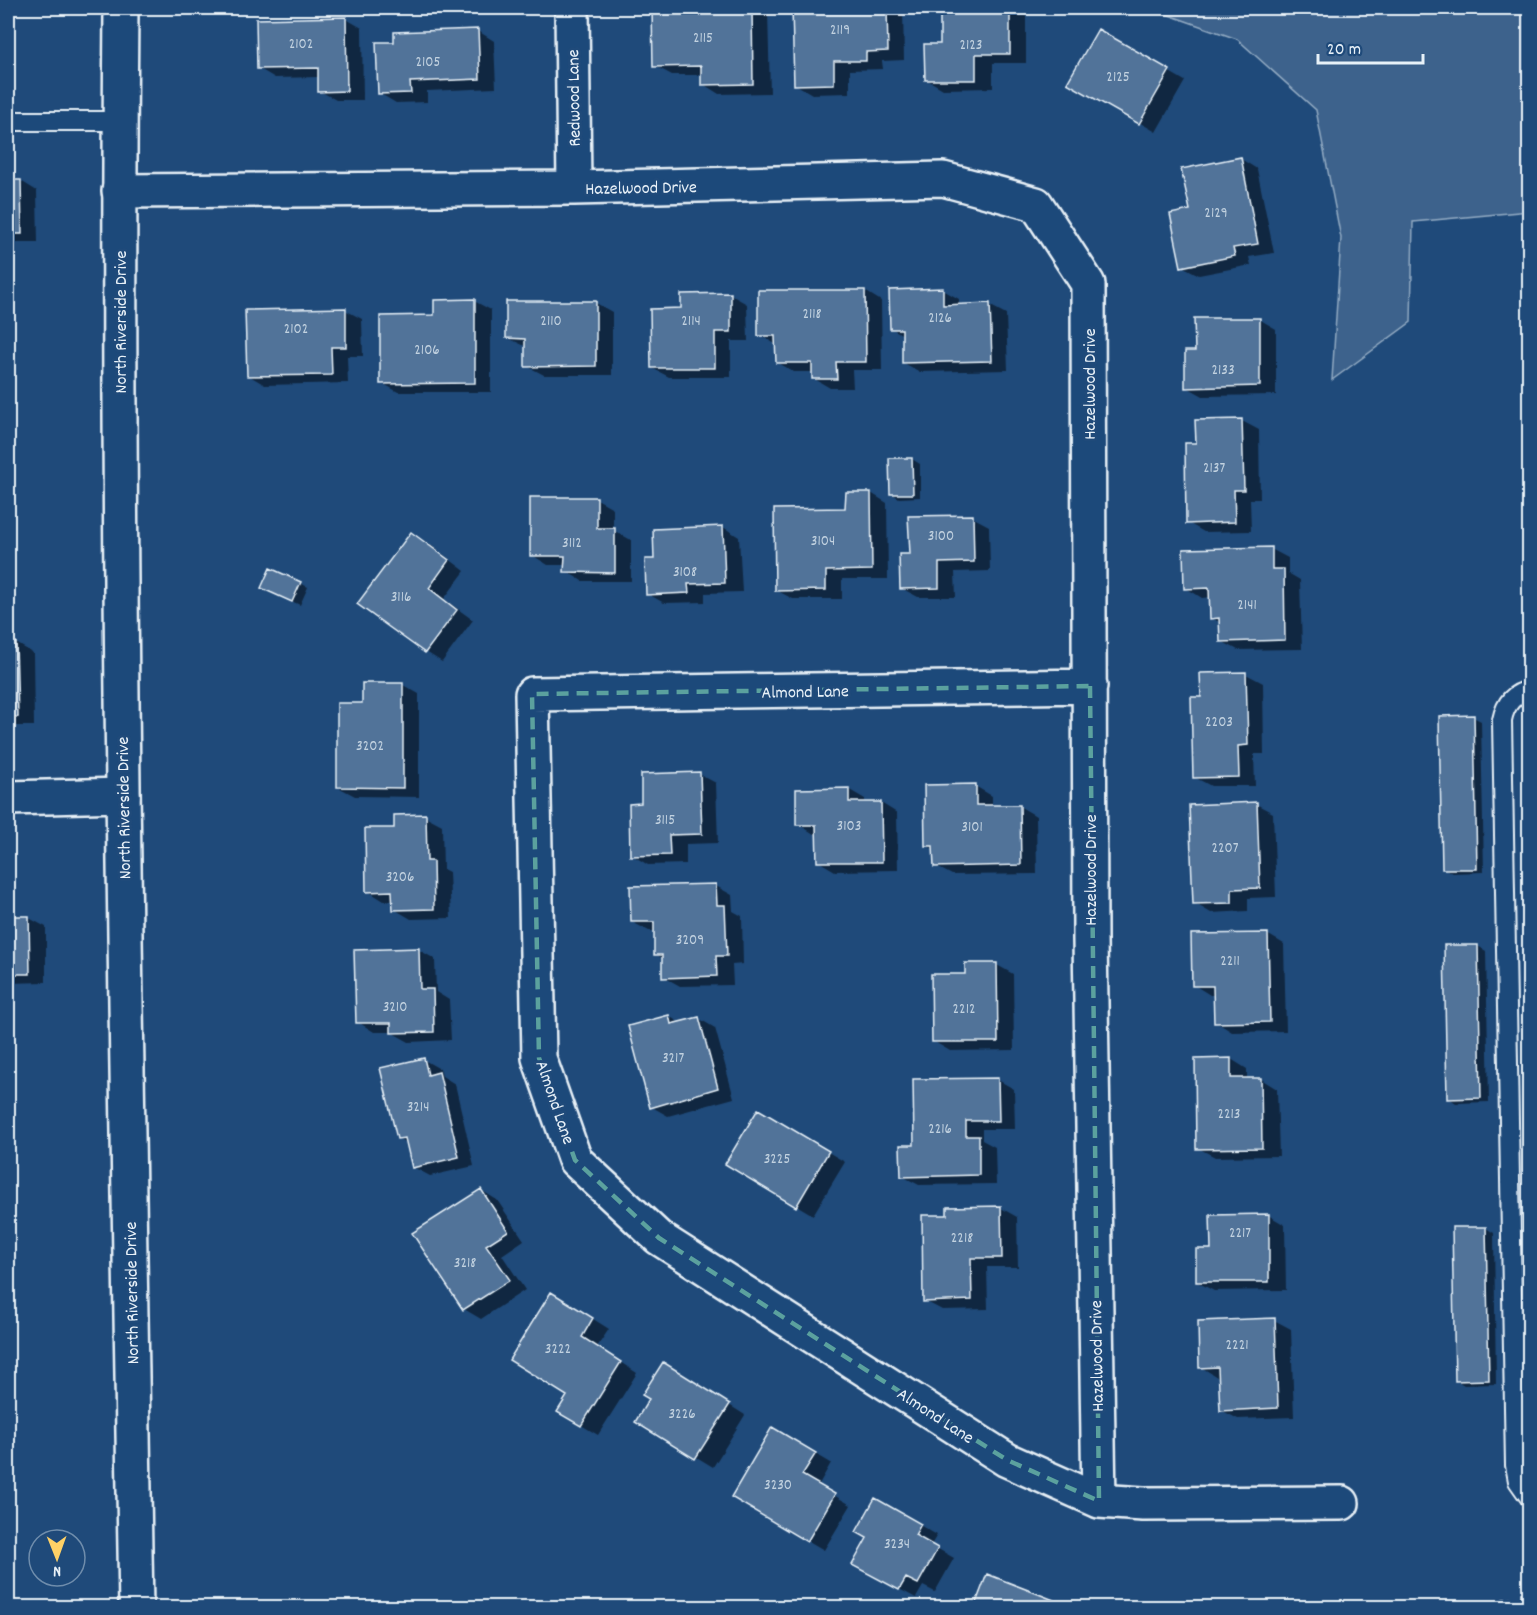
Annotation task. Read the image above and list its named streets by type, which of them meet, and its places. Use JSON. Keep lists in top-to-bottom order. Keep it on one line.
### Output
{"streets":{"street":["Redwood Lane","Hazelwood Drive","North Riverside Drive","Almond Lane"]},"crossings":[["Redwood Lane","Hazelwood Drive"],["Hazelwood Drive","North Riverside Drive"],["Hazelwood Drive","Almond Lane"]],"house_numbers":["2119","2115","2102","2123","2105","2125","2129","2118","2126","2110","2114","2102","2106","2133","2137","3100","3104","3112","3108","3116","2141","2203","3202","3115","3103","3101","2207","3206","3209","2211","3210","2212","3217","3214","2213","2216","3225","2217","2218","3218","2221","3222","3226","3230","3234"],"scale_bar":"20 m","north":"bottom"}
